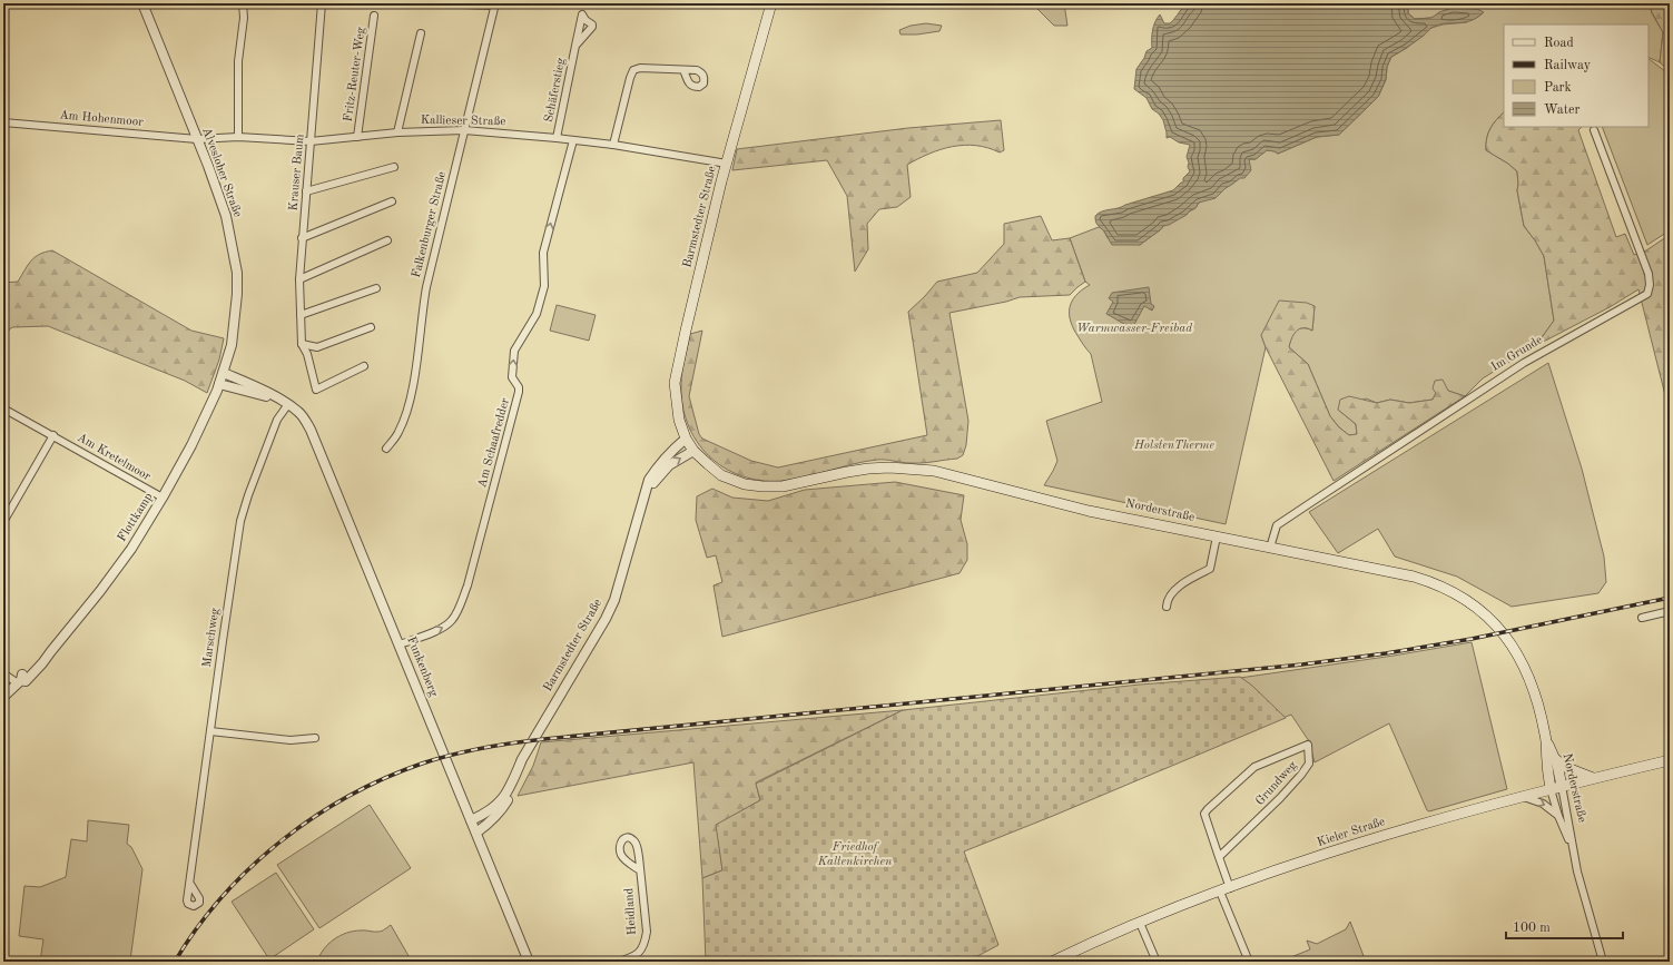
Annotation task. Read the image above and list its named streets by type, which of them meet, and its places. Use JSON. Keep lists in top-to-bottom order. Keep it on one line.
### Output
{"streets":{"main road":["Barmstedter Straße","Norderstraße","Kieler Straße"],"street":["Fritz-Reuter-Weg","Schäferstieg","Am Hohenmoor","Kallieser Straße","Alvesloher Straße","Krauser Baum","Falkenburger Straße","Im Grunde","Am Schaafredder","Am Kretelmoor","Flottkamp","Marschweg","Funkenberg","Grundweg","Heidland"]},"crossings":[["Fritz-Reuter-Weg","Kallieser Straße"],["Schäferstieg","Kallieser Straße"],["Am Hohenmoor","Kallieser Straße"],["Am Hohenmoor","Alvesloher Straße"],["Kallieser Straße","Alvesloher Straße"],["Kallieser Straße","Krauser Baum"],["Kallieser Straße","Barmstedter Straße"],["Kallieser Straße","Falkenburger Straße"],["Kallieser Straße","Am Schaafredder"],["Alvesloher Straße","Flottkamp"],["Alvesloher Straße","Funkenberg"],["Barmstedter Straße","Norderstraße"],["Barmstedter Straße","Funkenberg"],["Im Grunde","Norderstraße"],["Am Schaafredder","Funkenberg"],["Am Kretelmoor","Flottkamp"],["Norderstraße","Kieler Straße"],["Flottkamp","Funkenberg"],["Marschweg","Funkenberg"],["Grundweg","Kieler Straße"]],"one_way":["Am Schaafredder"],"parks":["Warmwasser-Freibad","HolstenTherme","Friedhof Kaltenkirchen"],"legend":["Road","Railway","Park","Water"],"scale_bar":"100 m"}
